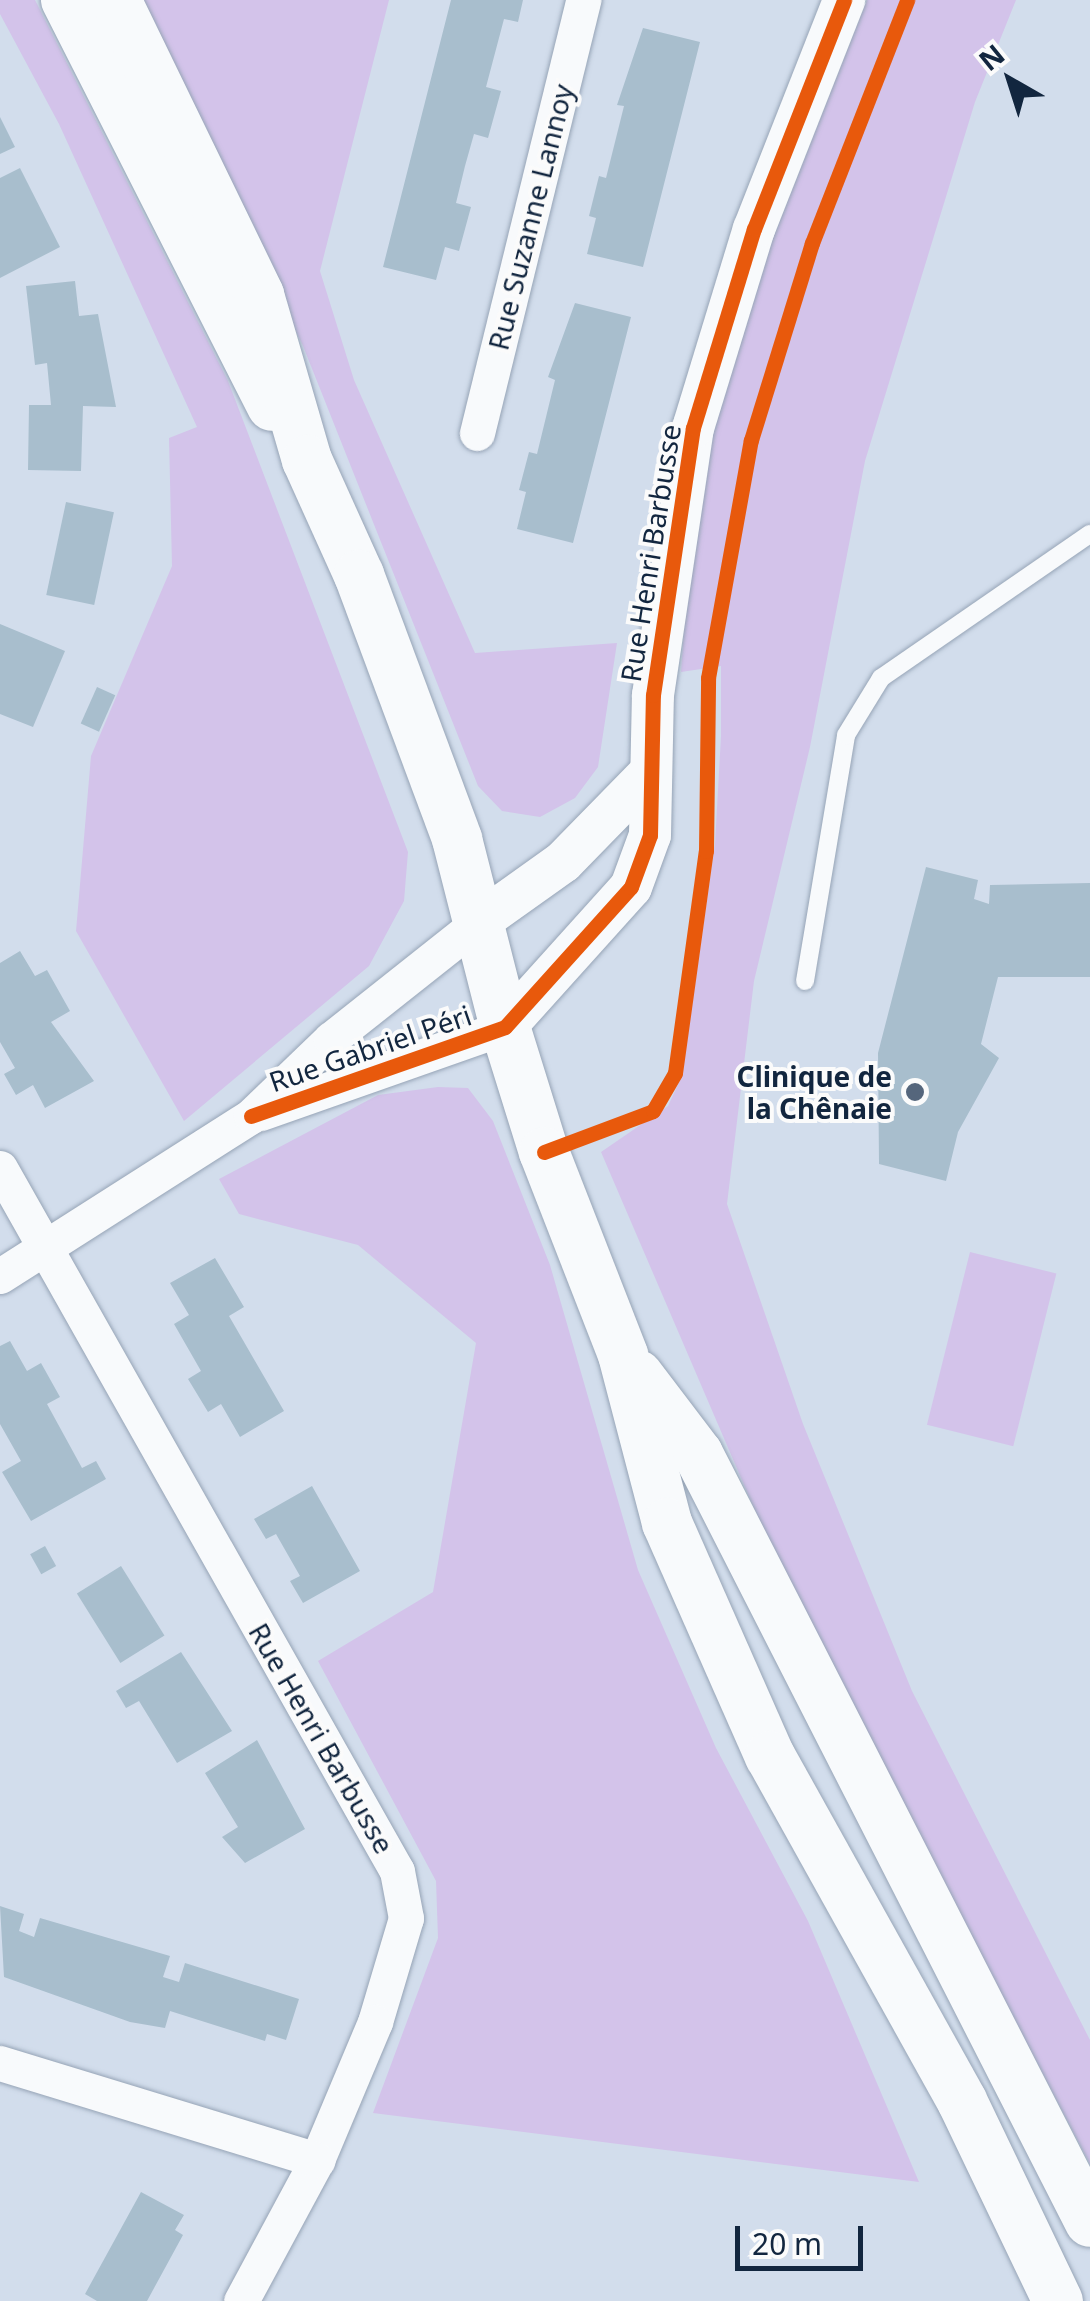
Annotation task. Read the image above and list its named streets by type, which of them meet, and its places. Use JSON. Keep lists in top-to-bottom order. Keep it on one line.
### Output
{"streets":{"street":["Rue Suzanne Lannoy","Rue Henri Barbusse","Rue Gabriel Péri"]},"crossings":[["Rue Henri Barbusse","Rue Gabriel Péri"]],"places":["Clinique de la Chênaie"],"scale_bar":"20 m","north":"top left"}
